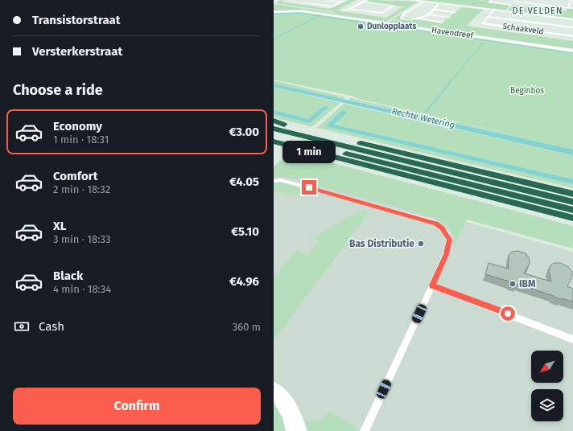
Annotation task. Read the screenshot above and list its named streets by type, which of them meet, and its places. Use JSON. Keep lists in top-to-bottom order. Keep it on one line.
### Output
{"streets":{"street":["Schaakveld","Havendreef"]},"districts":["DE VELDEN"],"water":["Rechte Wetering"],"parks":["Beginbos"],"places":["Dunlopplaats","Bas Distributie","IBM"],"north":"bottom left","page":{"banner":["Transistorstraat","Versterkerstraat"],"heading":"Choose a ride","list":[{"name":"Economy","note":"1 min · 18:31","value":"€3.00"},{"name":"Comfort","note":"2 min · 18:32","value":"€4.05"},{"name":"XL","note":"3 min · 18:33","value":"€5.10"},{"name":"Black","note":"4 min · 18:34","value":"€4.96"}],"bubble":"1 min","pay":["Cash","360 m"],"buttons":"Confirm"}}
